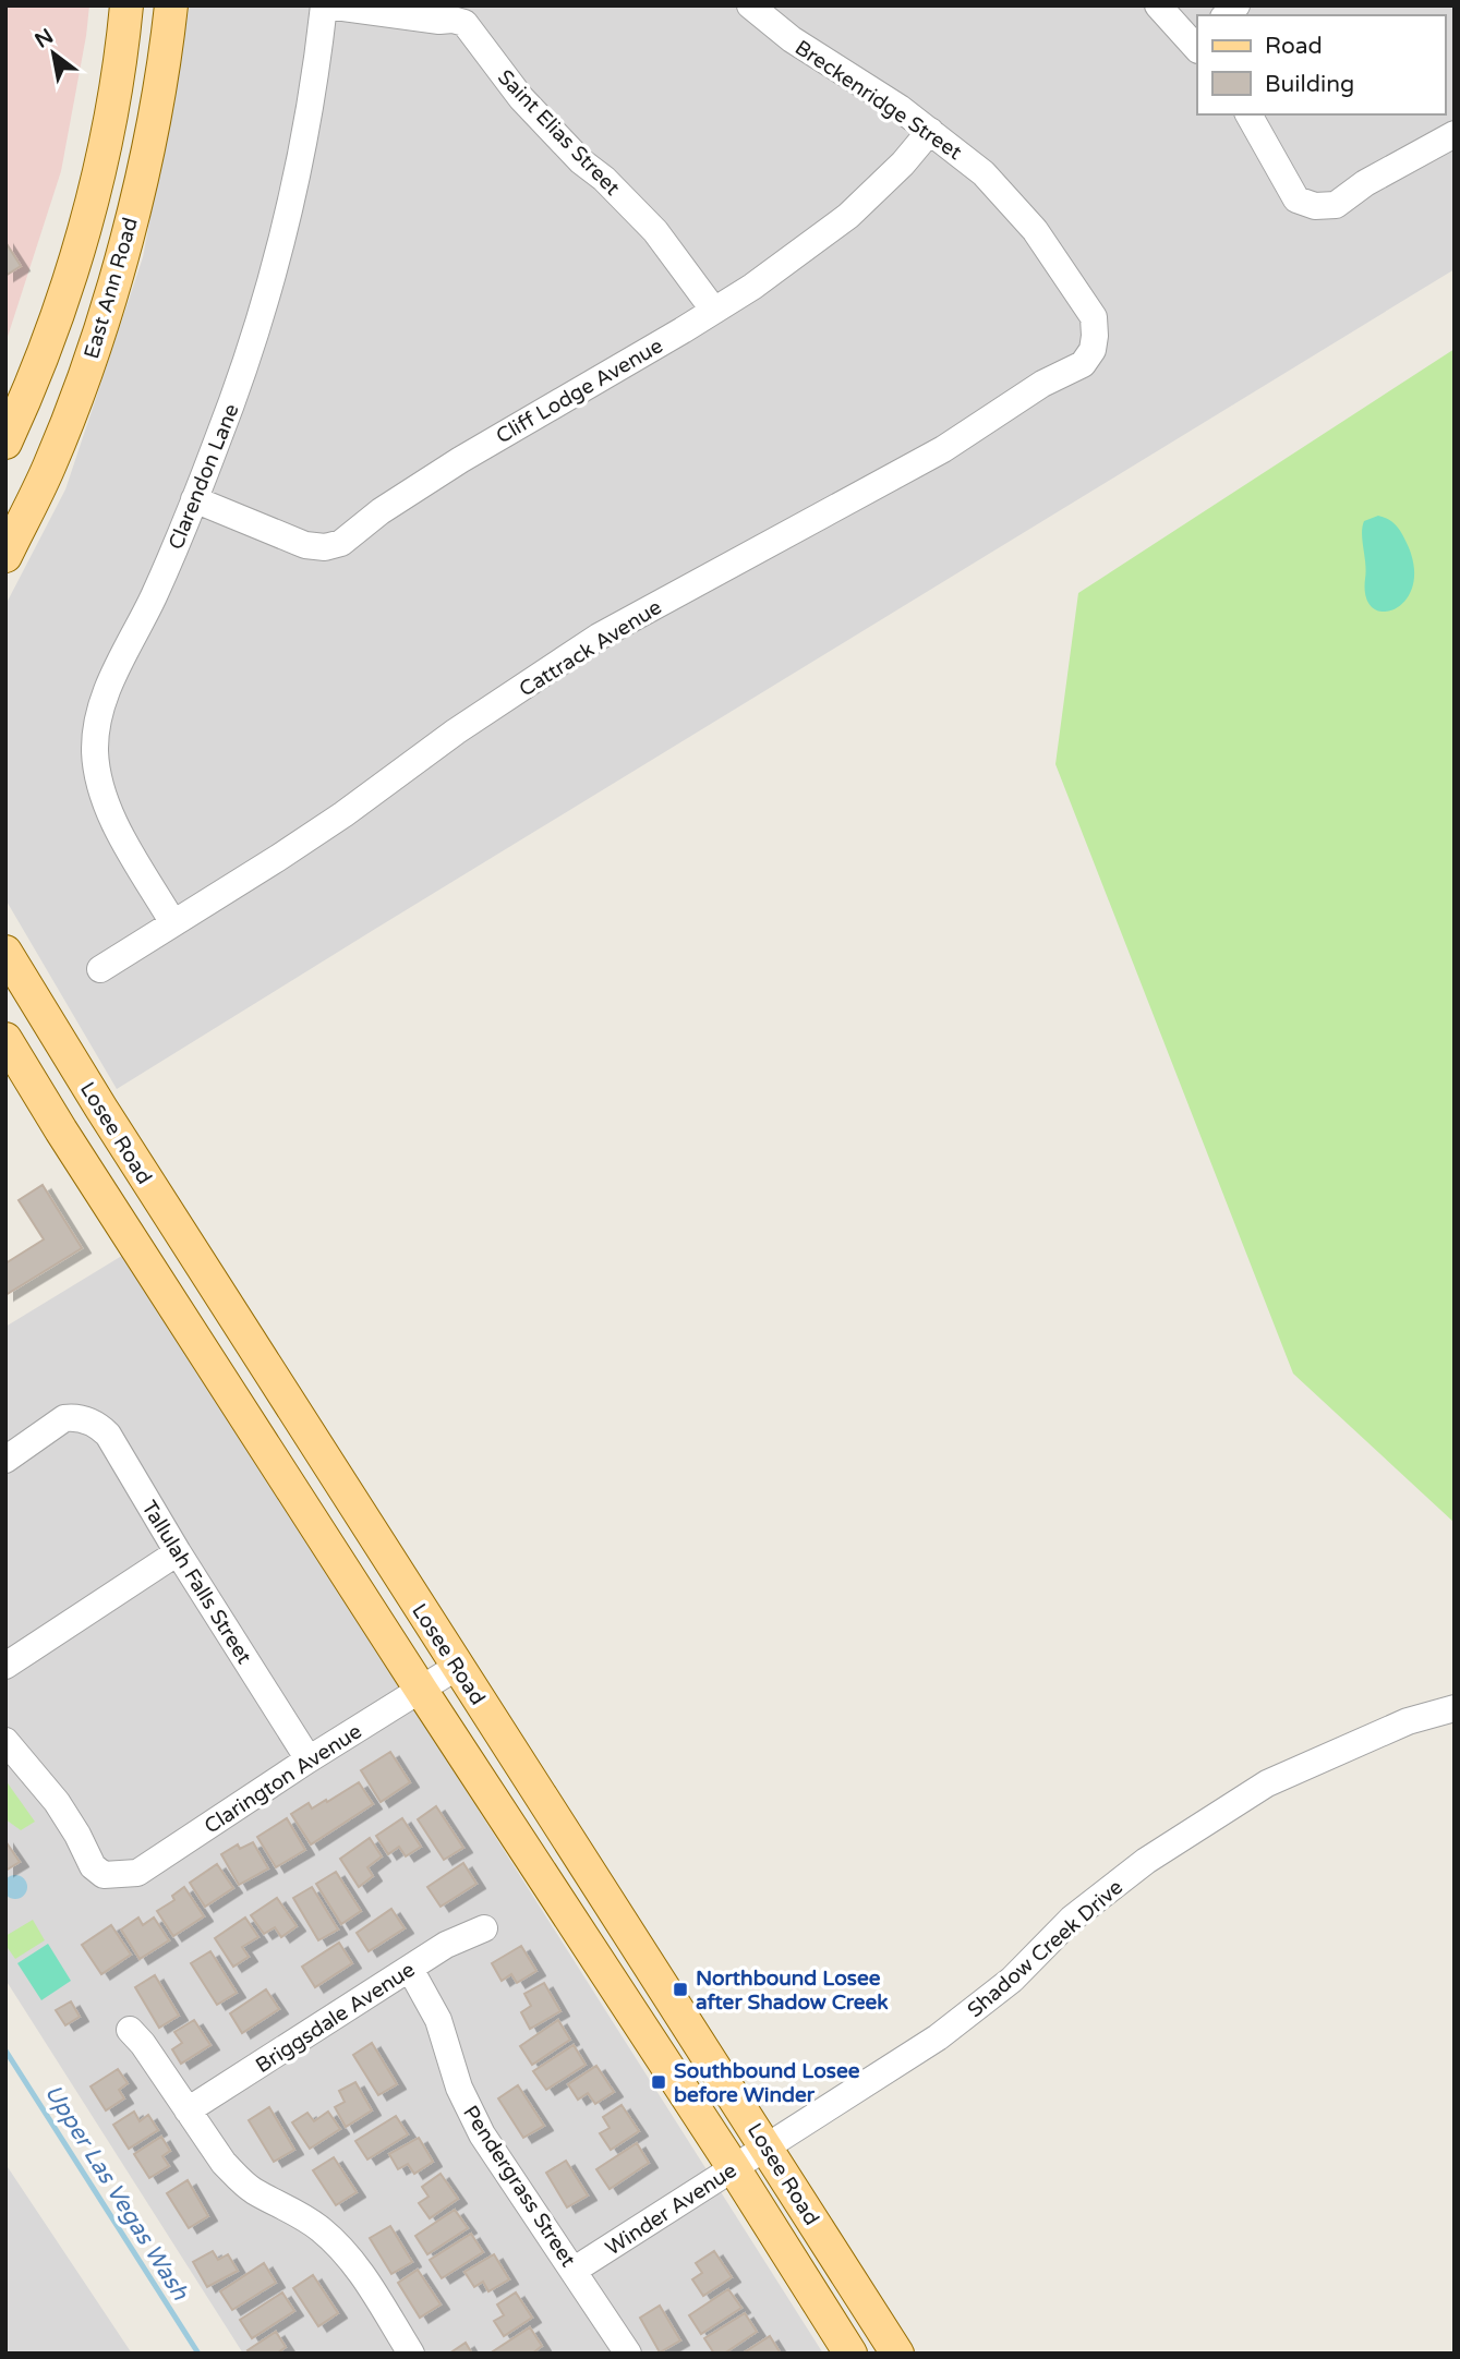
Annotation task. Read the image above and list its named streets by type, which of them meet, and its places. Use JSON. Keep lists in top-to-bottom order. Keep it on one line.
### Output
{"streets":{"main road":["East Ann Road","Losee Road"],"street":["Breckenridge Street","Saint Elias Street","Cliff Lodge Avenue","Clarendon Lane","Cattrack Avenue","Tallulah Falls Street","Clarington Avenue","Shadow Creek Drive","Briggsdale Avenue","Pendergrass Street","Winder Avenue"]},"crossings":[["Breckenridge Street","Cliff Lodge Avenue"],["Breckenridge Street","Cattrack Avenue"],["Saint Elias Street","Cliff Lodge Avenue"],["Saint Elias Street","Clarendon Lane"],["Cliff Lodge Avenue","Clarendon Lane"],["Clarendon Lane","Cattrack Avenue"],["Losee Road","Clarington Avenue"],["Losee Road","Shadow Creek Drive"],["Losee Road","Winder Avenue"],["Tallulah Falls Street","Clarington Avenue"],["Shadow Creek Drive","Winder Avenue"],["Briggsdale Avenue","Pendergrass Street"],["Pendergrass Street","Winder Avenue"]],"water":["Upper Las Vegas Wash"],"places":{"transit":["Northbound Losee after Shadow Creek","Southbound Losee before Winder"]},"legend":["Road","Building"],"north":"top left"}
